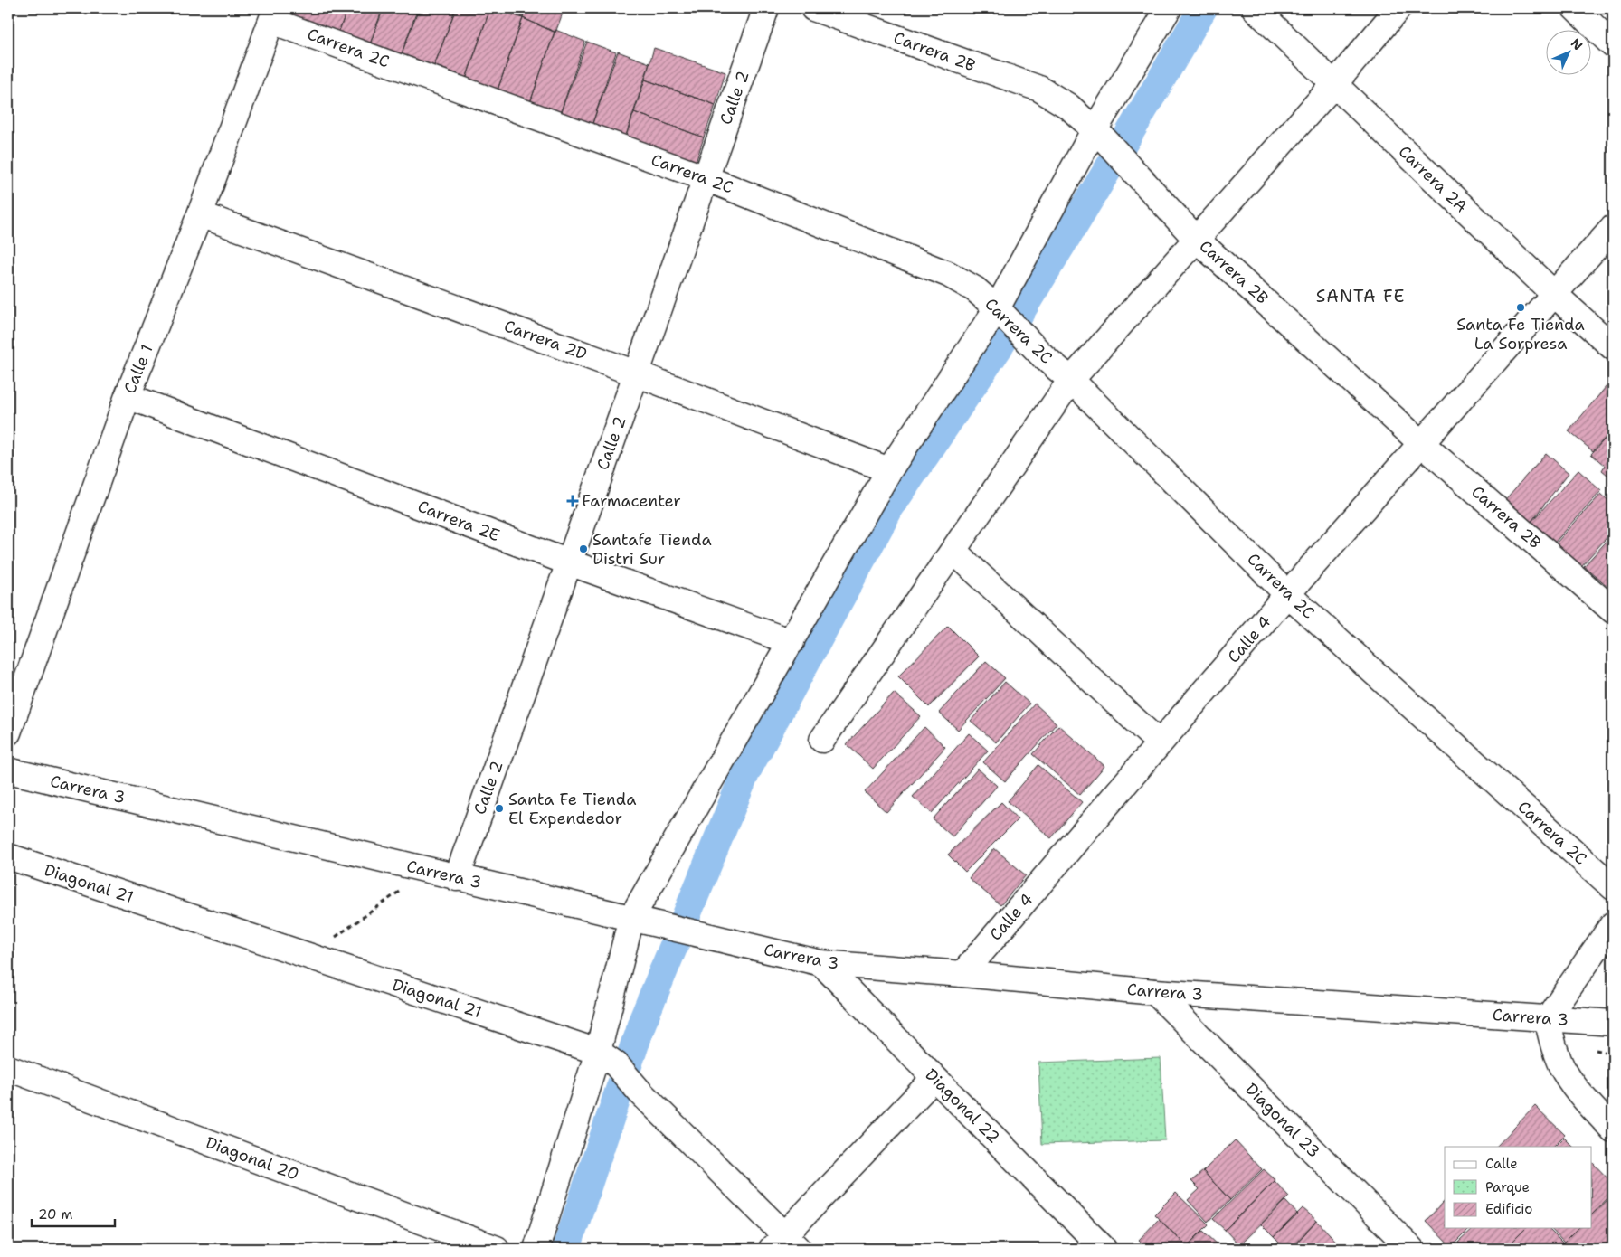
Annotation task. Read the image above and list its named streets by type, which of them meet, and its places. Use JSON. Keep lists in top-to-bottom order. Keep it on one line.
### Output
{"streets":{"street":["Carrera 2C","Carrera 2B","Calle 2","Carrera 2A","Carrera 2D","Calle 1","Carrera 2E","Calle 4","Carrera 3","Diagonal 21","Diagonal 22","Diagonal 23","Diagonal 20"]},"crossings":[["Carrera 2C","Calle 2"],["Carrera 2C","Calle 1"],["Carrera 2C","Calle 4"],["Carrera 2B","Calle 4"],["Calle 2","Carrera 2D"],["Calle 2","Carrera 2E"],["Calle 2","Carrera 3"],["Carrera 2A","Calle 4"],["Carrera 2D","Calle 1"],["Calle 1","Carrera 2E"],["Calle 4","Carrera 3"],["Carrera 3","Diagonal 22"],["Carrera 3","Diagonal 23"]],"districts":["SANTA FE"],"places":{"other":["Santa Fe Tienda La Sorpresa","Santafe Tienda Distri Sur","Santa Fe Tienda El Expendedor"],"health":["Farmacenter"]},"legend":["Calle","Parque","Edificio"],"scale_bar":"20 m","north":"top right"}
